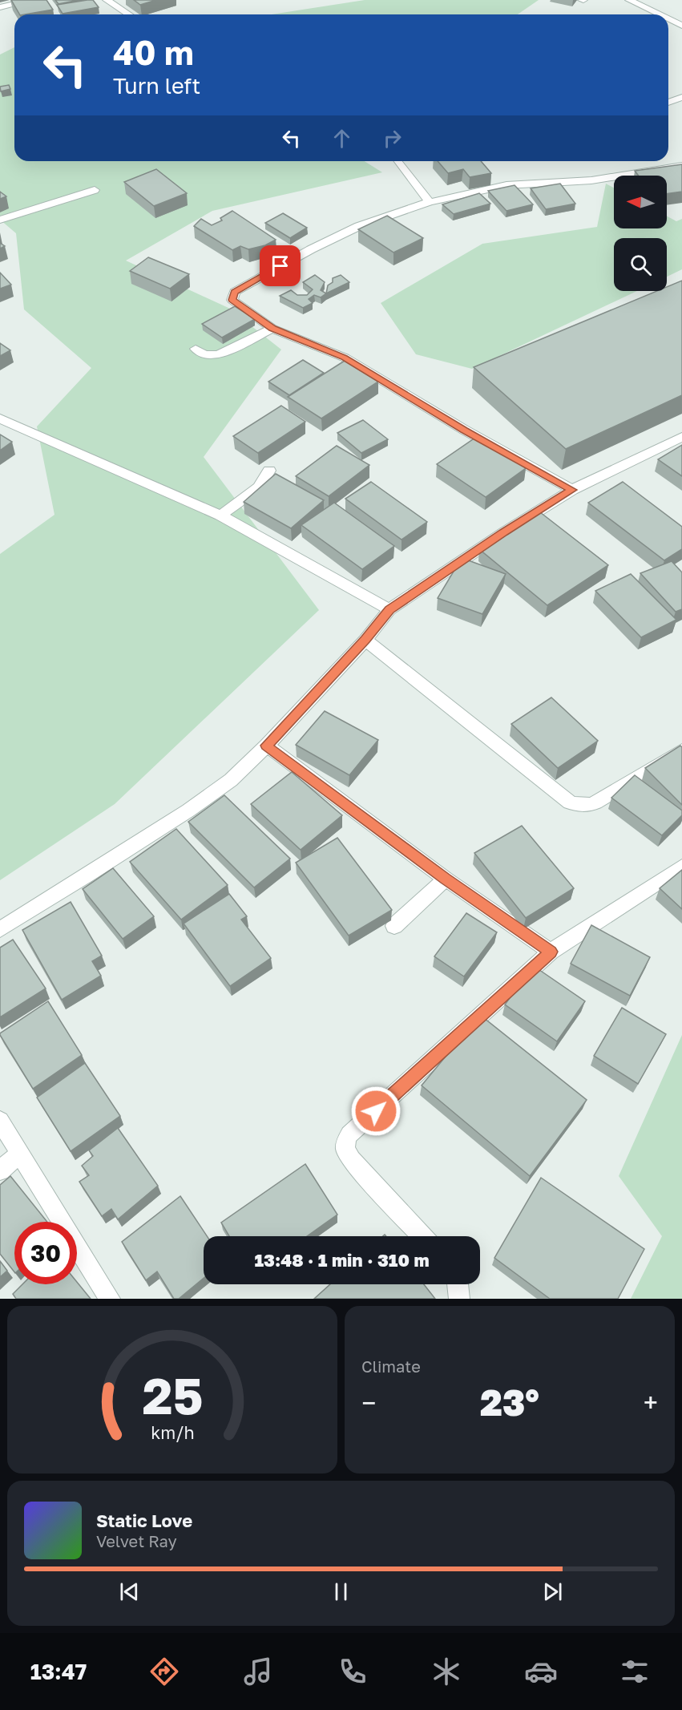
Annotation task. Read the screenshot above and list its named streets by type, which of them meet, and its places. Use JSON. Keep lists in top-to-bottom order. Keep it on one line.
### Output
{"north":"left","page":{"turn":["40 m","Turn left"],"limit":"30","trip":"13:48 · 1 min · 310 m","tile":"Climate","heat":["−","23°","+"],"song":["Static Love","Velvet Ray"],"tabs":"13:47","gauge":["25","km/h"]}}
